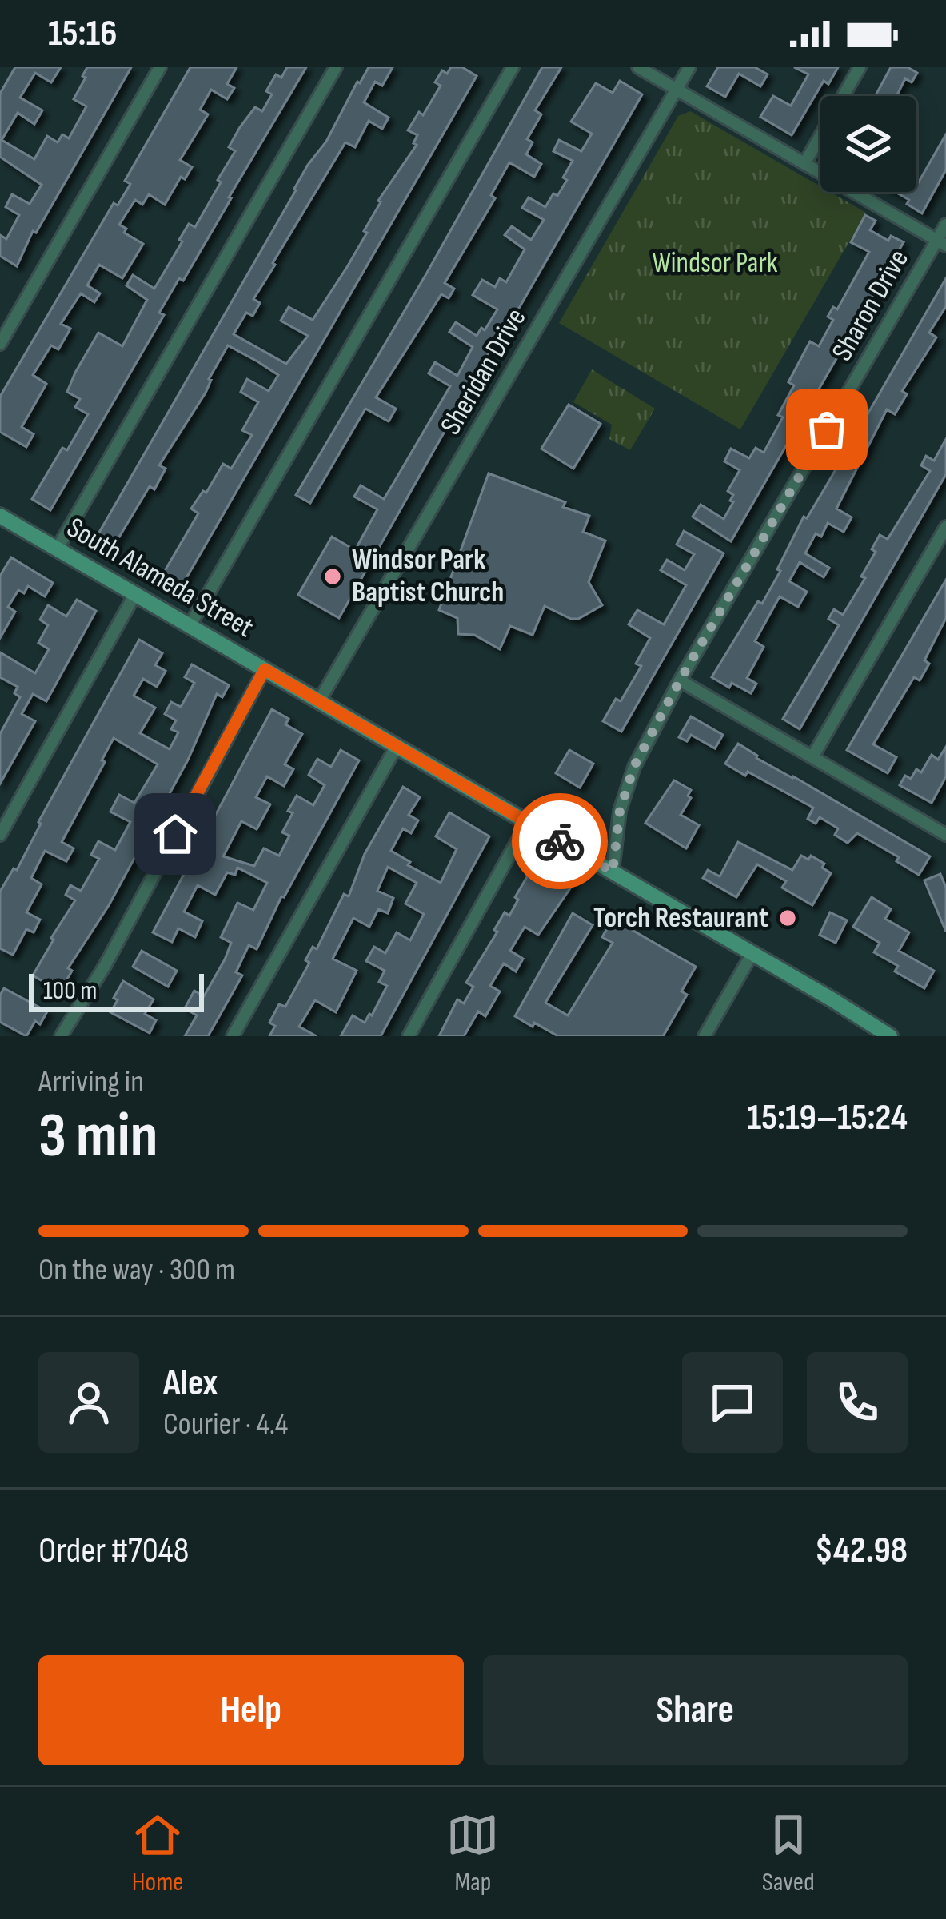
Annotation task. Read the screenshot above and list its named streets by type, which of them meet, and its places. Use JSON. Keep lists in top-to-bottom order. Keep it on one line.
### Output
{"streets":{"main road":["South Alameda Street"],"street":["Sharon Drive","Sheridan Drive"]},"crossings":[["Sharon Drive","South Alameda Street"],["Sheridan Drive","South Alameda Street"]],"parks":["Windsor Park"],"places":["Windsor Park Baptist Church","Torch Restaurant"],"scale_bar":"100 m","page":{"status":"15:16","scale":"100 m","heading":["3 min","Arriving in","15:19–15:24"],"panel":["Alex","Courier · 4.4","Order #7048","$42.98"],"bar":"On the way · 300 m","buttons":["Help","Share"],"tabs":["Home","Map","Saved"]}}
